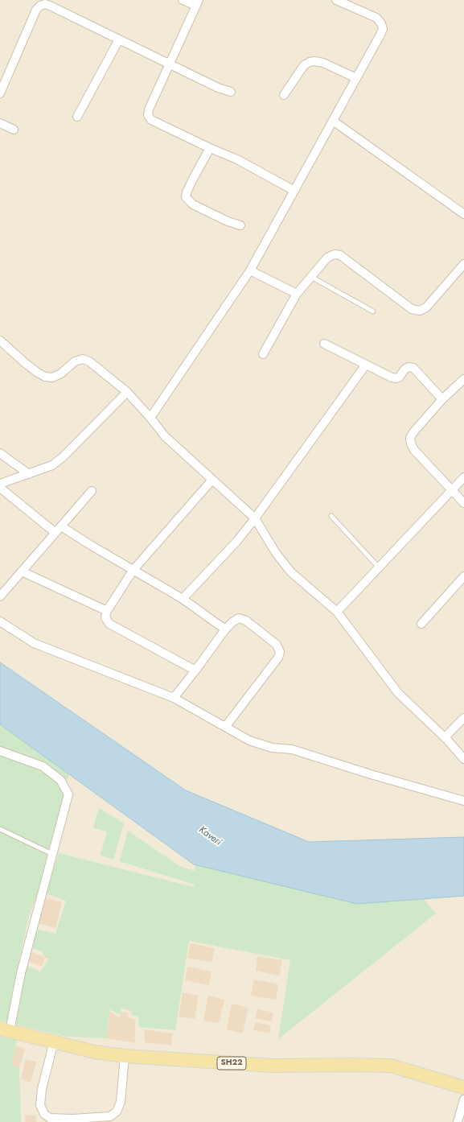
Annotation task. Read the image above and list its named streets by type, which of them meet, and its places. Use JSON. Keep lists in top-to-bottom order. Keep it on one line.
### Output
{"streets":{"main road":["SH22"]},"water":["Kaveri"]}
